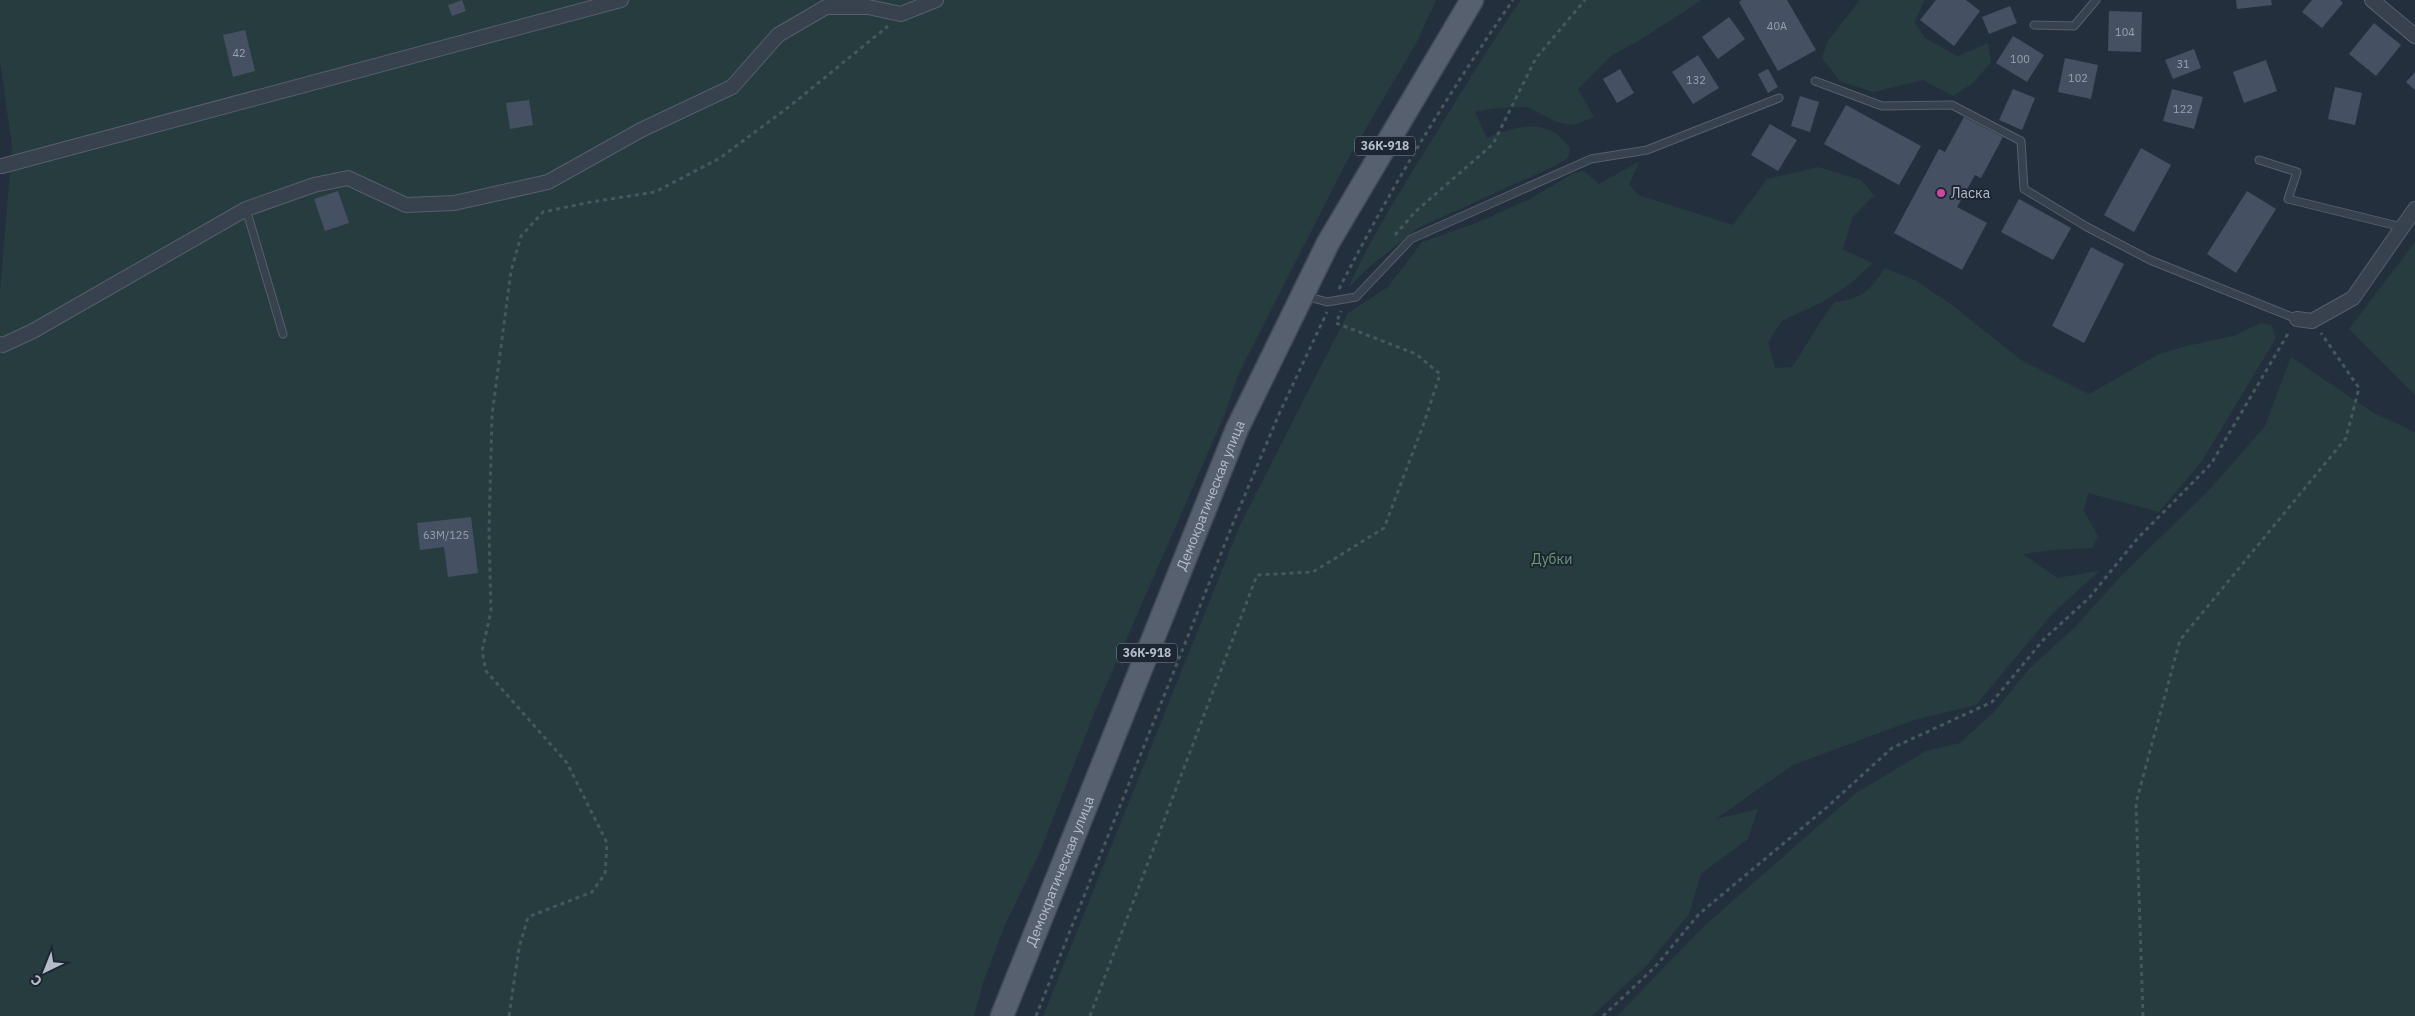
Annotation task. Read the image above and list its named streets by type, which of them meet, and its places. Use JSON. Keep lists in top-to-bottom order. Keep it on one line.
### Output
{"streets":{"main road":["36К-918","Демократическая улица"]},"parks":["Дубки"],"places":["Ласка"],"house_numbers":["40А","104","42","100","31","102","132","122","63М/125"],"north":"bottom left"}
